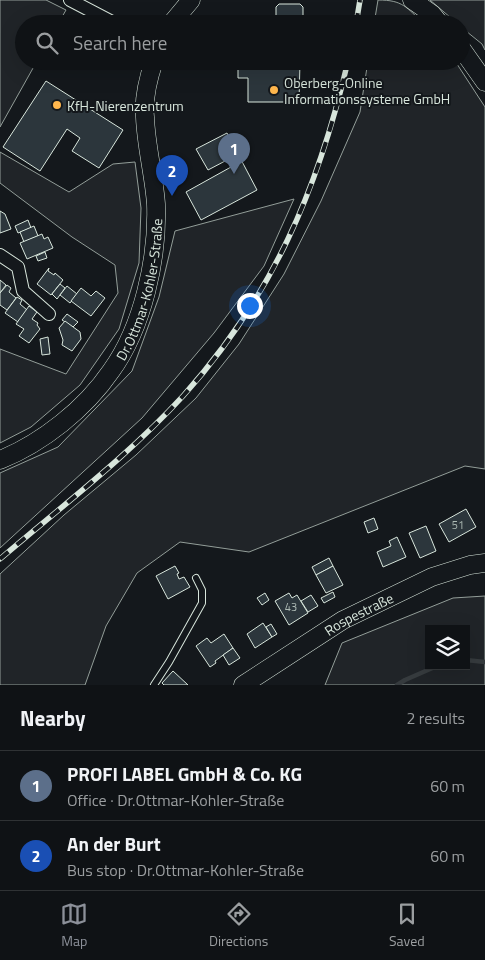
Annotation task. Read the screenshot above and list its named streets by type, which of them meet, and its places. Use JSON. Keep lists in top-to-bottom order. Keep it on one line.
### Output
{"streets":{"street":["Dr.Ottmar-Kohler-Straße","Rospestraße"]},"places":["Oberberg-Online Informationssysteme GmbH","KfH-Nierenzentrum"],"house_numbers":["51","43"],"page":{"search":"Search here","pins":["1","2"],"heading":["Nearby","2 results"],"list":[{"mark":"1","name":"PROFI LABEL GmbH & Co. KG","note":"Office · Dr.Ottmar-Kohler-Straße","value":"60 m"},{"mark":"2","name":"An der Burt","note":"Bus stop · Dr.Ottmar-Kohler-Straße","value":"60 m"}],"nav":["Map","Directions","Saved"]}}
